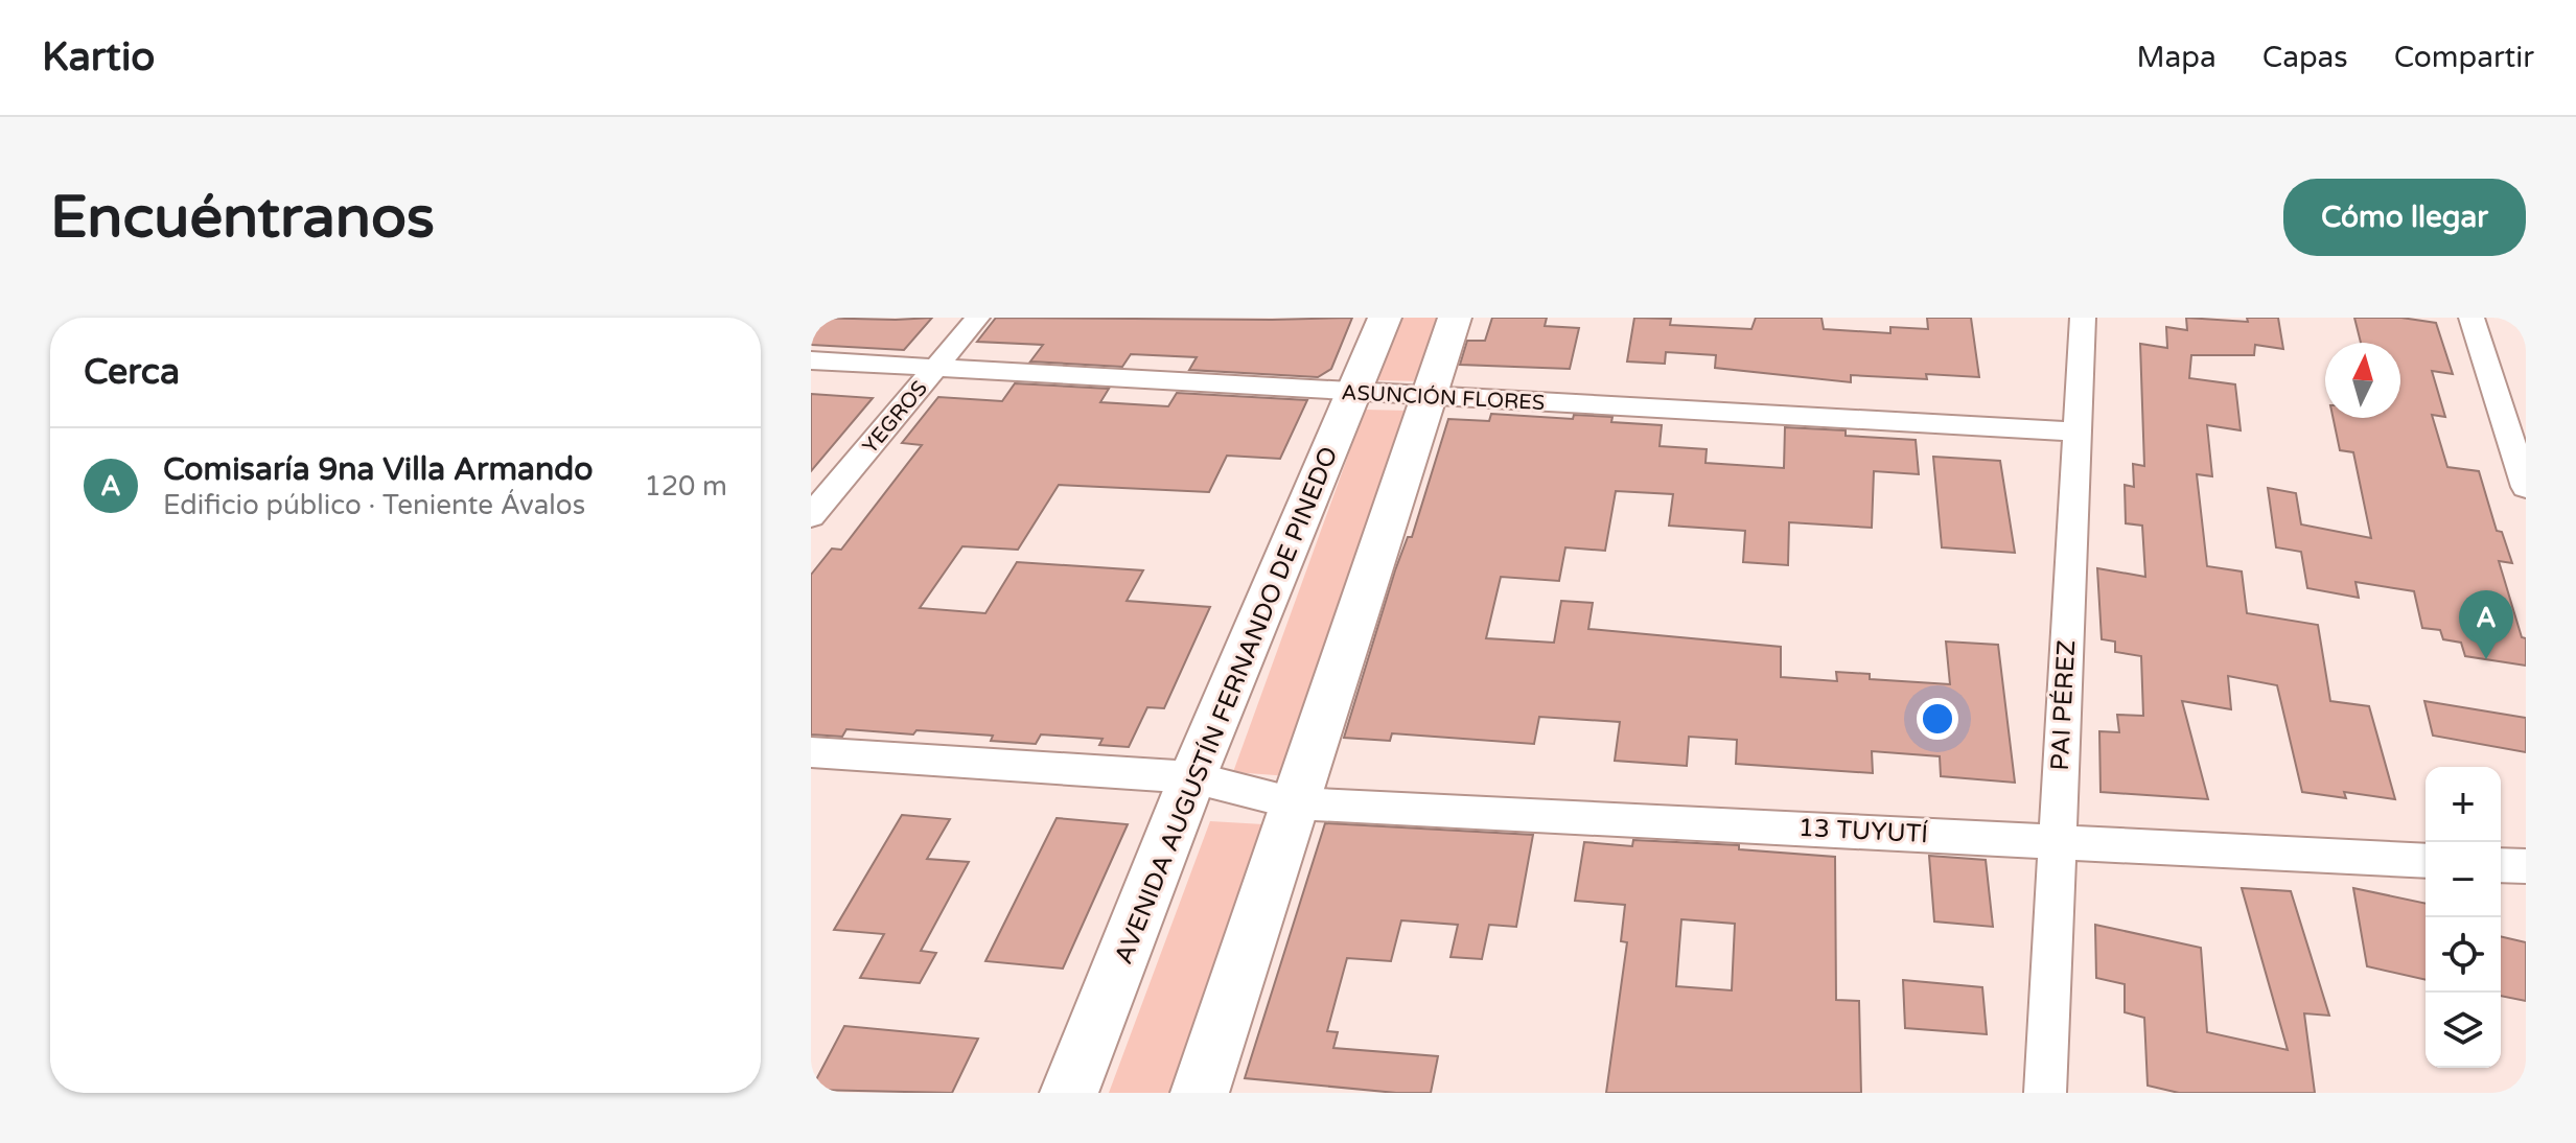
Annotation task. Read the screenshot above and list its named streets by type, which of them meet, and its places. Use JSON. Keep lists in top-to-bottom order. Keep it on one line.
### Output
{"streets":{"highway":["AVENIDA AUGUSTÍN FERNANDO DE PINEDO"],"street":["ASUNCIÓN FLORES","YEGROS","PAI PÉREZ","13 TUYUTÍ"]},"crossings":[["ASUNCIÓN FLORES","YEGROS"],["ASUNCIÓN FLORES","AVENIDA AUGUSTÍN FERNANDO DE PINEDO"],["ASUNCIÓN FLORES","PAI PÉREZ"],["AVENIDA AUGUSTÍN FERNANDO DE PINEDO","13 TUYUTÍ"],["PAI PÉREZ","13 TUYUTÍ"]],"north":"top","page":{"header":"Kartio","nav":["Mapa","Capas","Compartir"],"buttons":"Cómo llegar","title":"Encuéntranos","heading":"Cerca","list":[{"mark":"A","name":"Comisaría 9na Villa Armando","note":"Edificio público · Teniente Ávalos","value":"120 m"}],"pins":"A","map_buttons":["+","−"]}}
